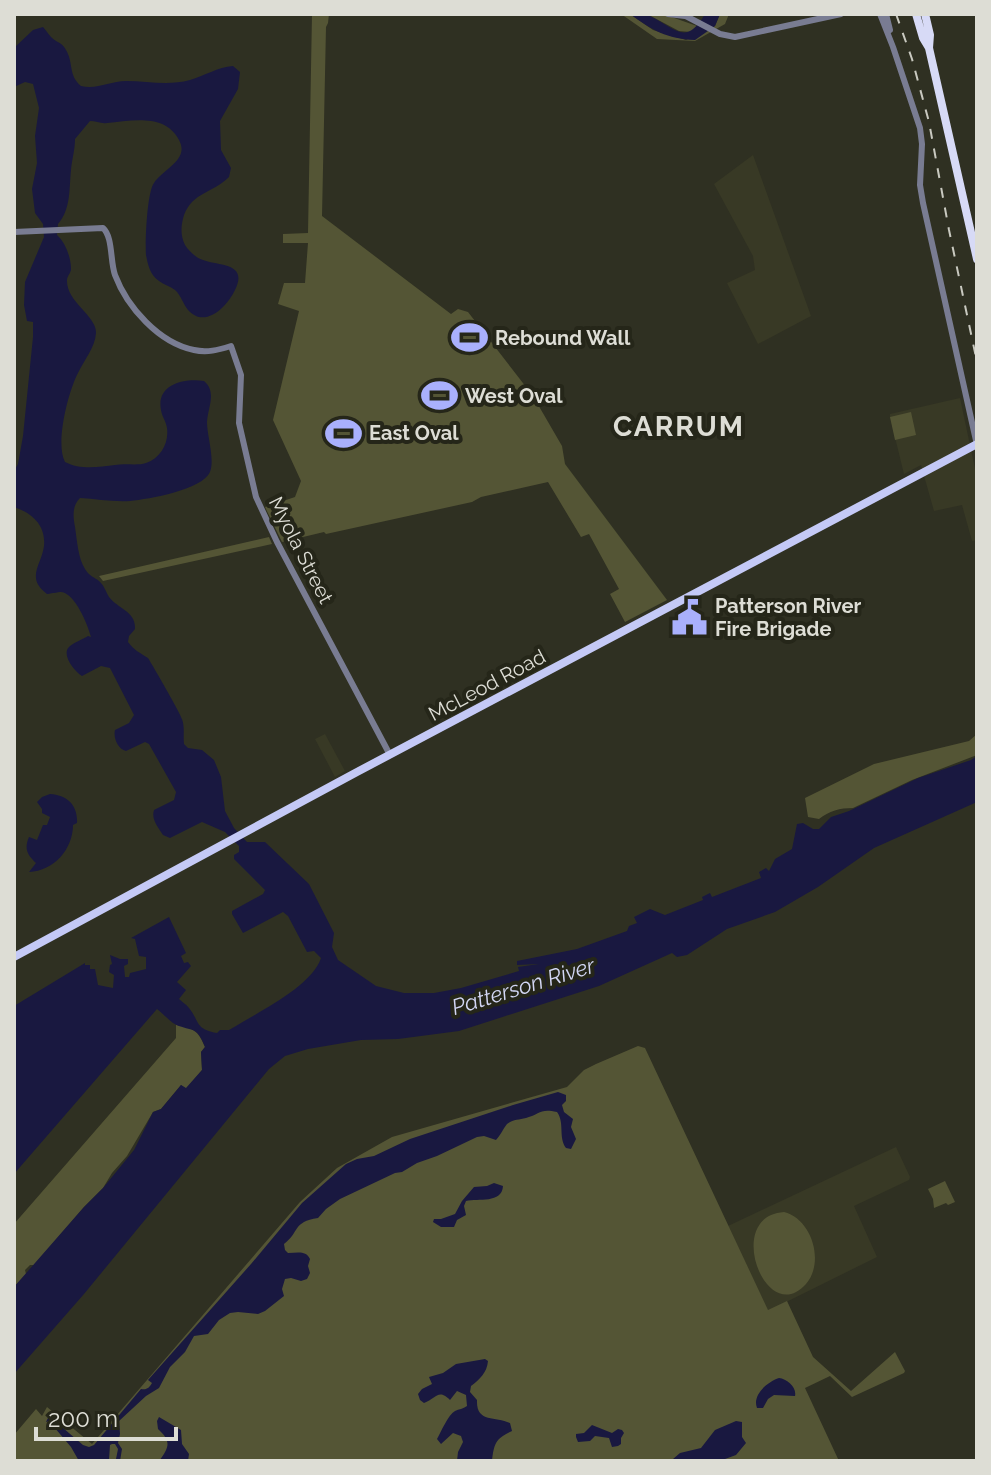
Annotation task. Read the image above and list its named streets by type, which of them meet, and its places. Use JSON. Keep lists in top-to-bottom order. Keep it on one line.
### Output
{"streets":{"main road":["McLeod Road"],"street":["Myola Street"]},"crossings":[["Myola Street","McLeod Road"]],"districts":["CARRUM"],"water":["Patterson River"],"places":{"sports":["Rebound Wall","West Oval","East Oval"],"public building":["Patterson River Fire Brigade"]},"scale_bar":"200 m"}
